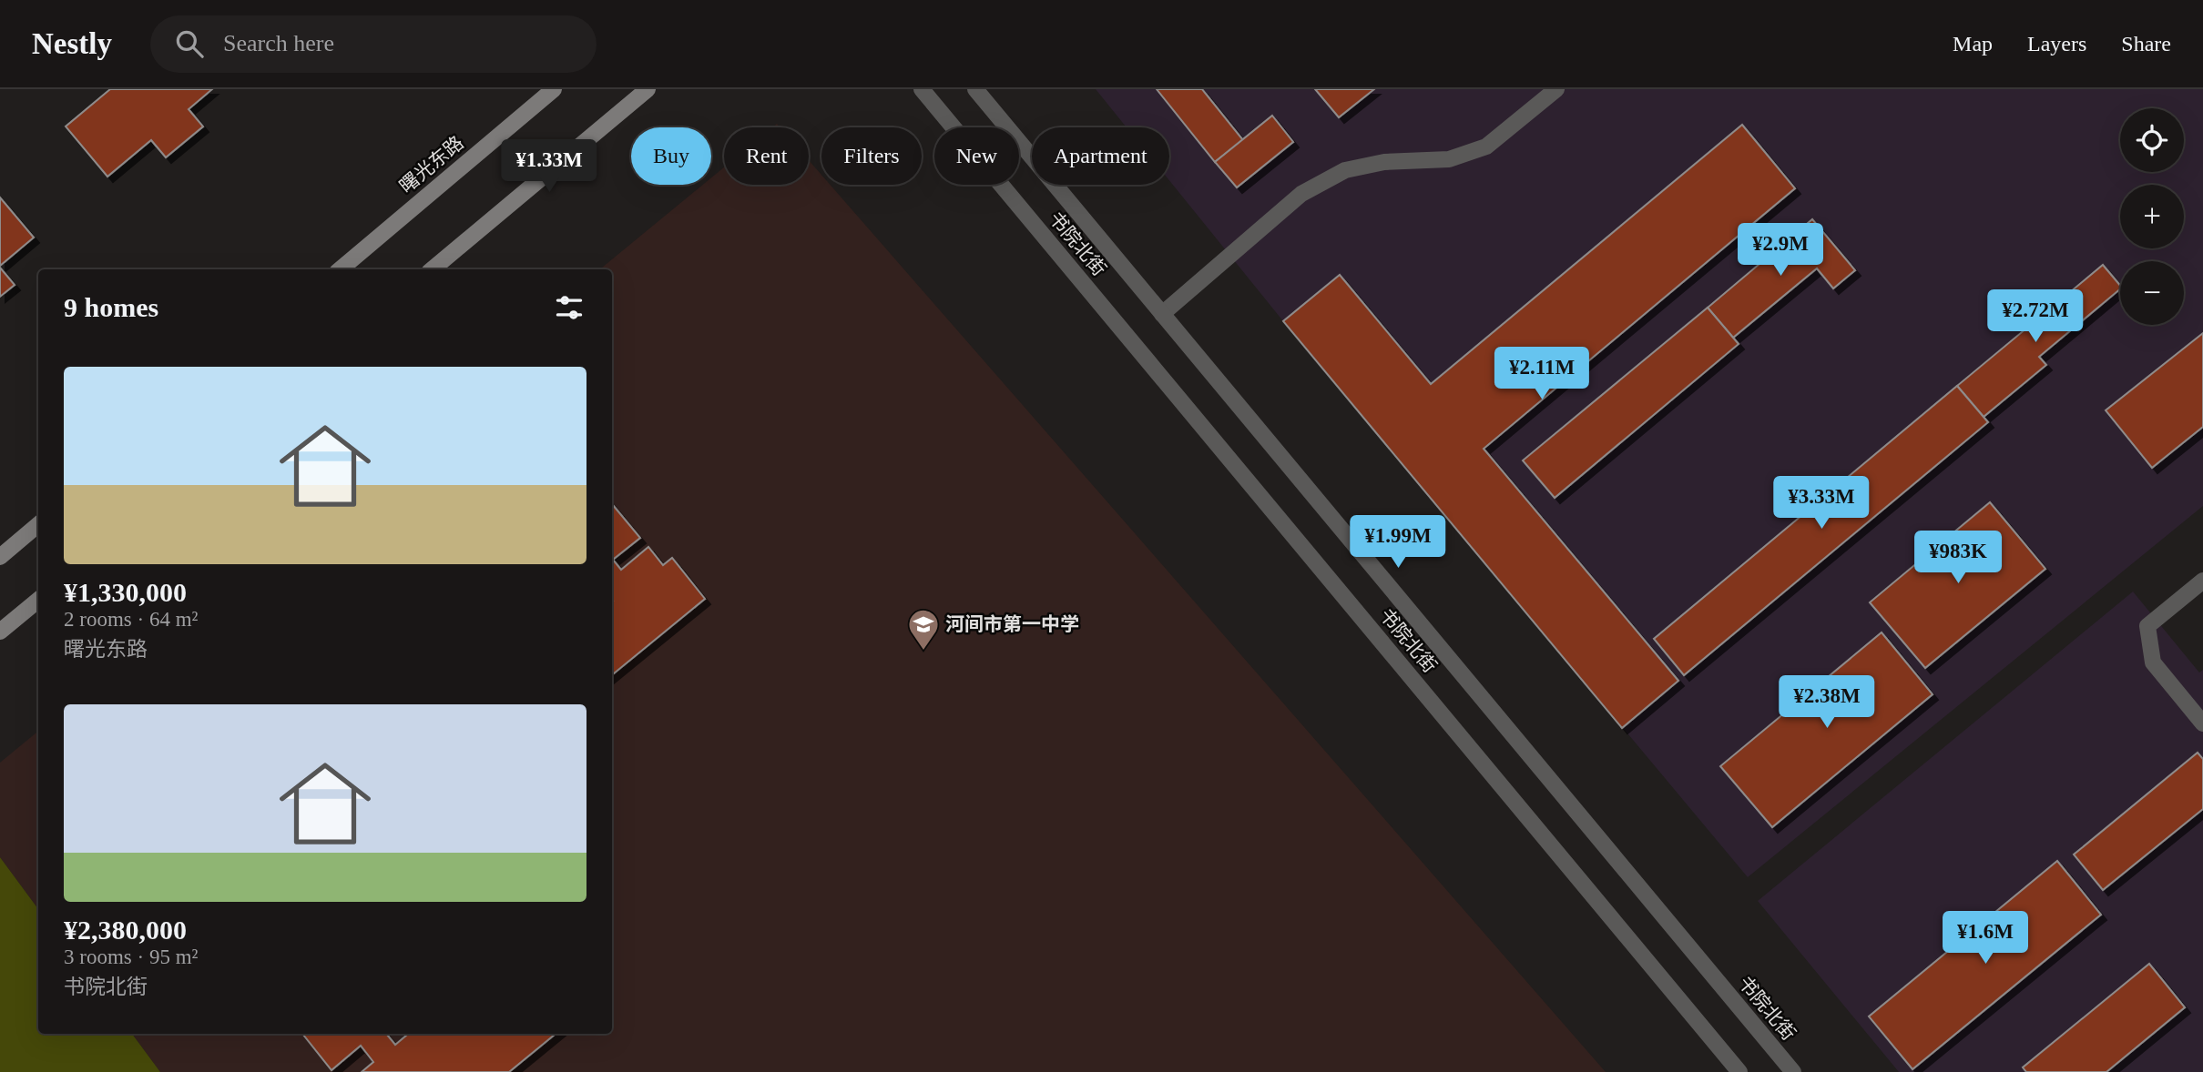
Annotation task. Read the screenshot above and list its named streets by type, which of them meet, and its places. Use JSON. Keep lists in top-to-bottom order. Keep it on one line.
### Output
{"streets":{"main road":["曙光东路"],"street":["书院北街"]},"places":{"school or university":["河间市第一中学"]},"page":{"header":"Nestly","search":"Search here","nav":["Map","Layers","Share"],"map_buttons":["+","−"],"chip":["Buy","Rent","Filters","New","Apartment"],"price":["¥1.33M","¥2.9M","¥2.72M","¥2.11M","¥3.33M","¥1.99M","¥983K","¥2.38M","¥1.6M"],"heading":"9 homes","list":[{"name":"¥1,330,000","note":"2 rooms · 64 m² · 曙光东路"},{"name":"¥2,380,000","note":"3 rooms · 95 m² · 书院北街"}]}}
